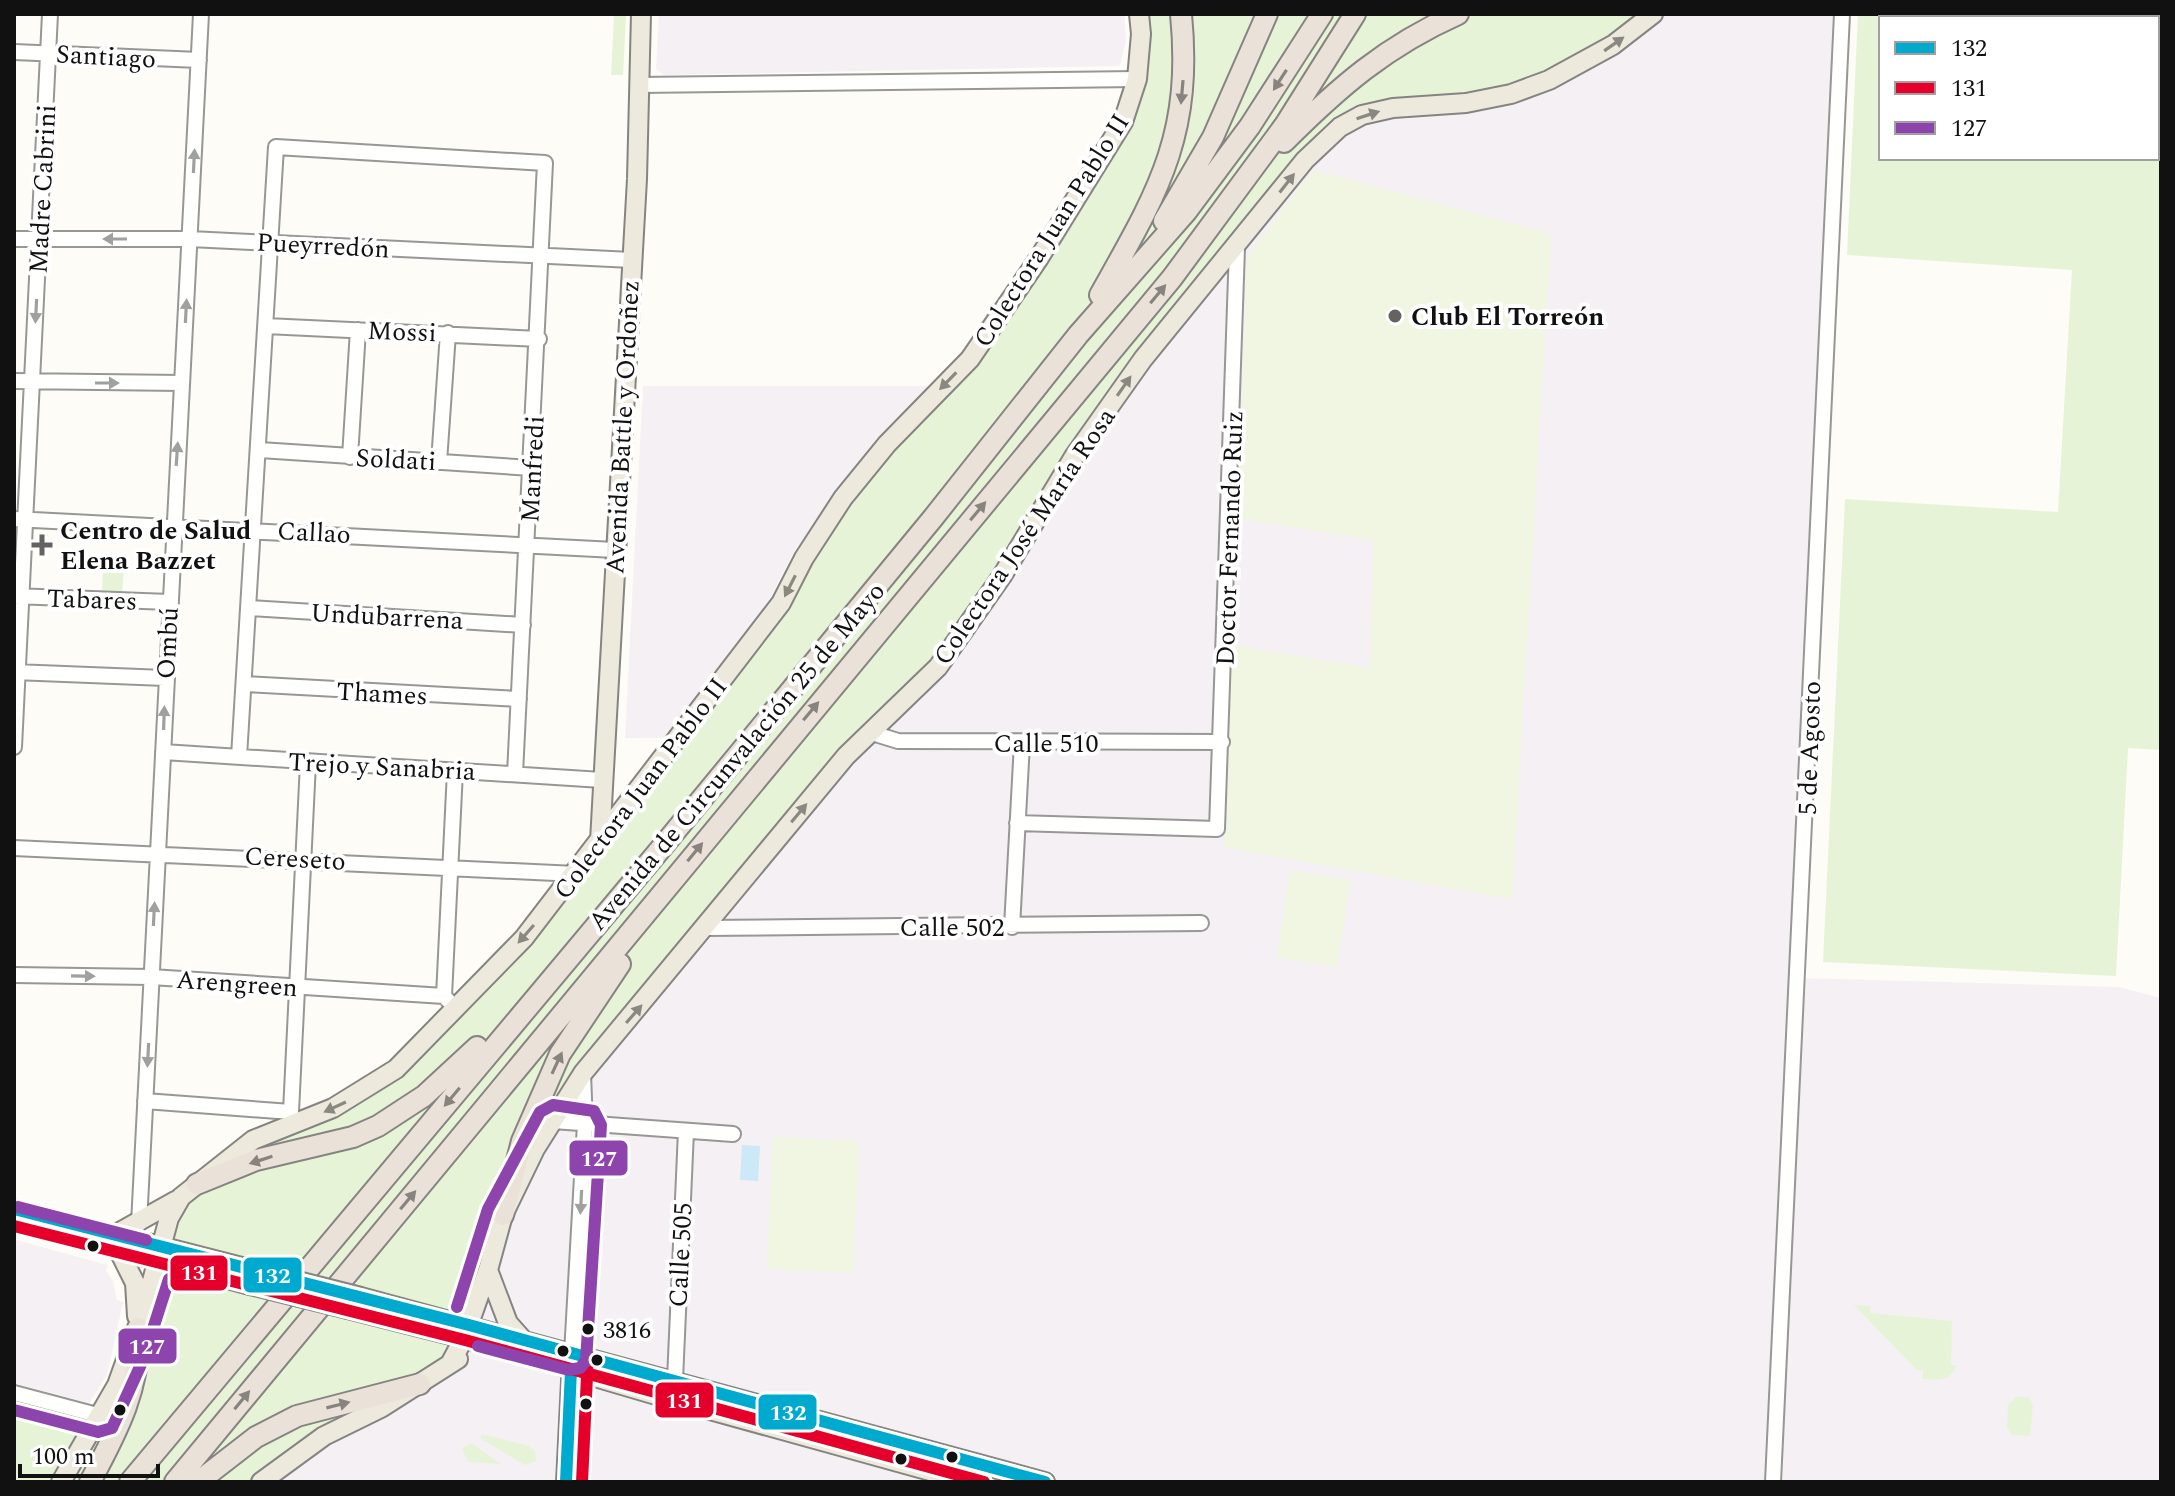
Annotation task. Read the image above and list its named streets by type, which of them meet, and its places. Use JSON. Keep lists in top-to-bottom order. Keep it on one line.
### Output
{"streets":{"highway":["Avenida de Circunvalación 25 de Mayo"],"main road":["Colectora Juan Pablo II","Avenida Battle y Ordoñez","Colectora José María Rosa"],"street":["Santiago","Madre Cabrini","Pueyrredón","Mossi","Soldati","Manfredi","Callao","Doctor Fernando Ruiz","Tabares","Undubarrena","Ombú","Thames","Calle 510","5 de Agosto","Trejo y Sanabria","Cereseto","Calle 502","Arengreen","Calle 505"]},"crossings":[["Santiago","Madre Cabrini"],["Santiago","Ombú"],["Madre Cabrini","Pueyrredón"],["Madre Cabrini","Callao"],["Madre Cabrini","Tabares"],["Colectora Juan Pablo II","Avenida Battle y Ordoñez"],["Colectora Juan Pablo II","Cereseto"],["Colectora Juan Pablo II","Arengreen"],["Pueyrredón","Avenida Battle y Ordoñez"],["Pueyrredón","Manfredi"],["Pueyrredón","Ombú"],["Mossi","Manfredi"],["Avenida Battle y Ordoñez","Callao"],["Avenida Battle y Ordoñez","Trejo y Sanabria"],["Soldati","Manfredi"],["Manfredi","Callao"],["Manfredi","Undubarrena"],["Manfredi","Thames"],["Manfredi","Trejo y Sanabria"],["Callao","Ombú"],["Colectora José María Rosa","Doctor Fernando Ruiz"],["Colectora José María Rosa","Calle 510"],["Colectora José María Rosa","Calle 502"],["Doctor Fernando Ruiz","Calle 510"],["Tabares","Ombú"],["Ombú","Trejo y Sanabria"],["Ombú","Cereseto"],["Ombú","Arengreen"]],"one_way":["Colectora Juan Pablo II","Colectora José María Rosa"],"places":{"other":["Club El Torreón","3816"],"health":["Centro de Salud Elena Bazzet"]},"lines":["transit line 127","transit line 132","transit line 131"],"legend":["132","131","127"],"scale_bar":"100 m"}
